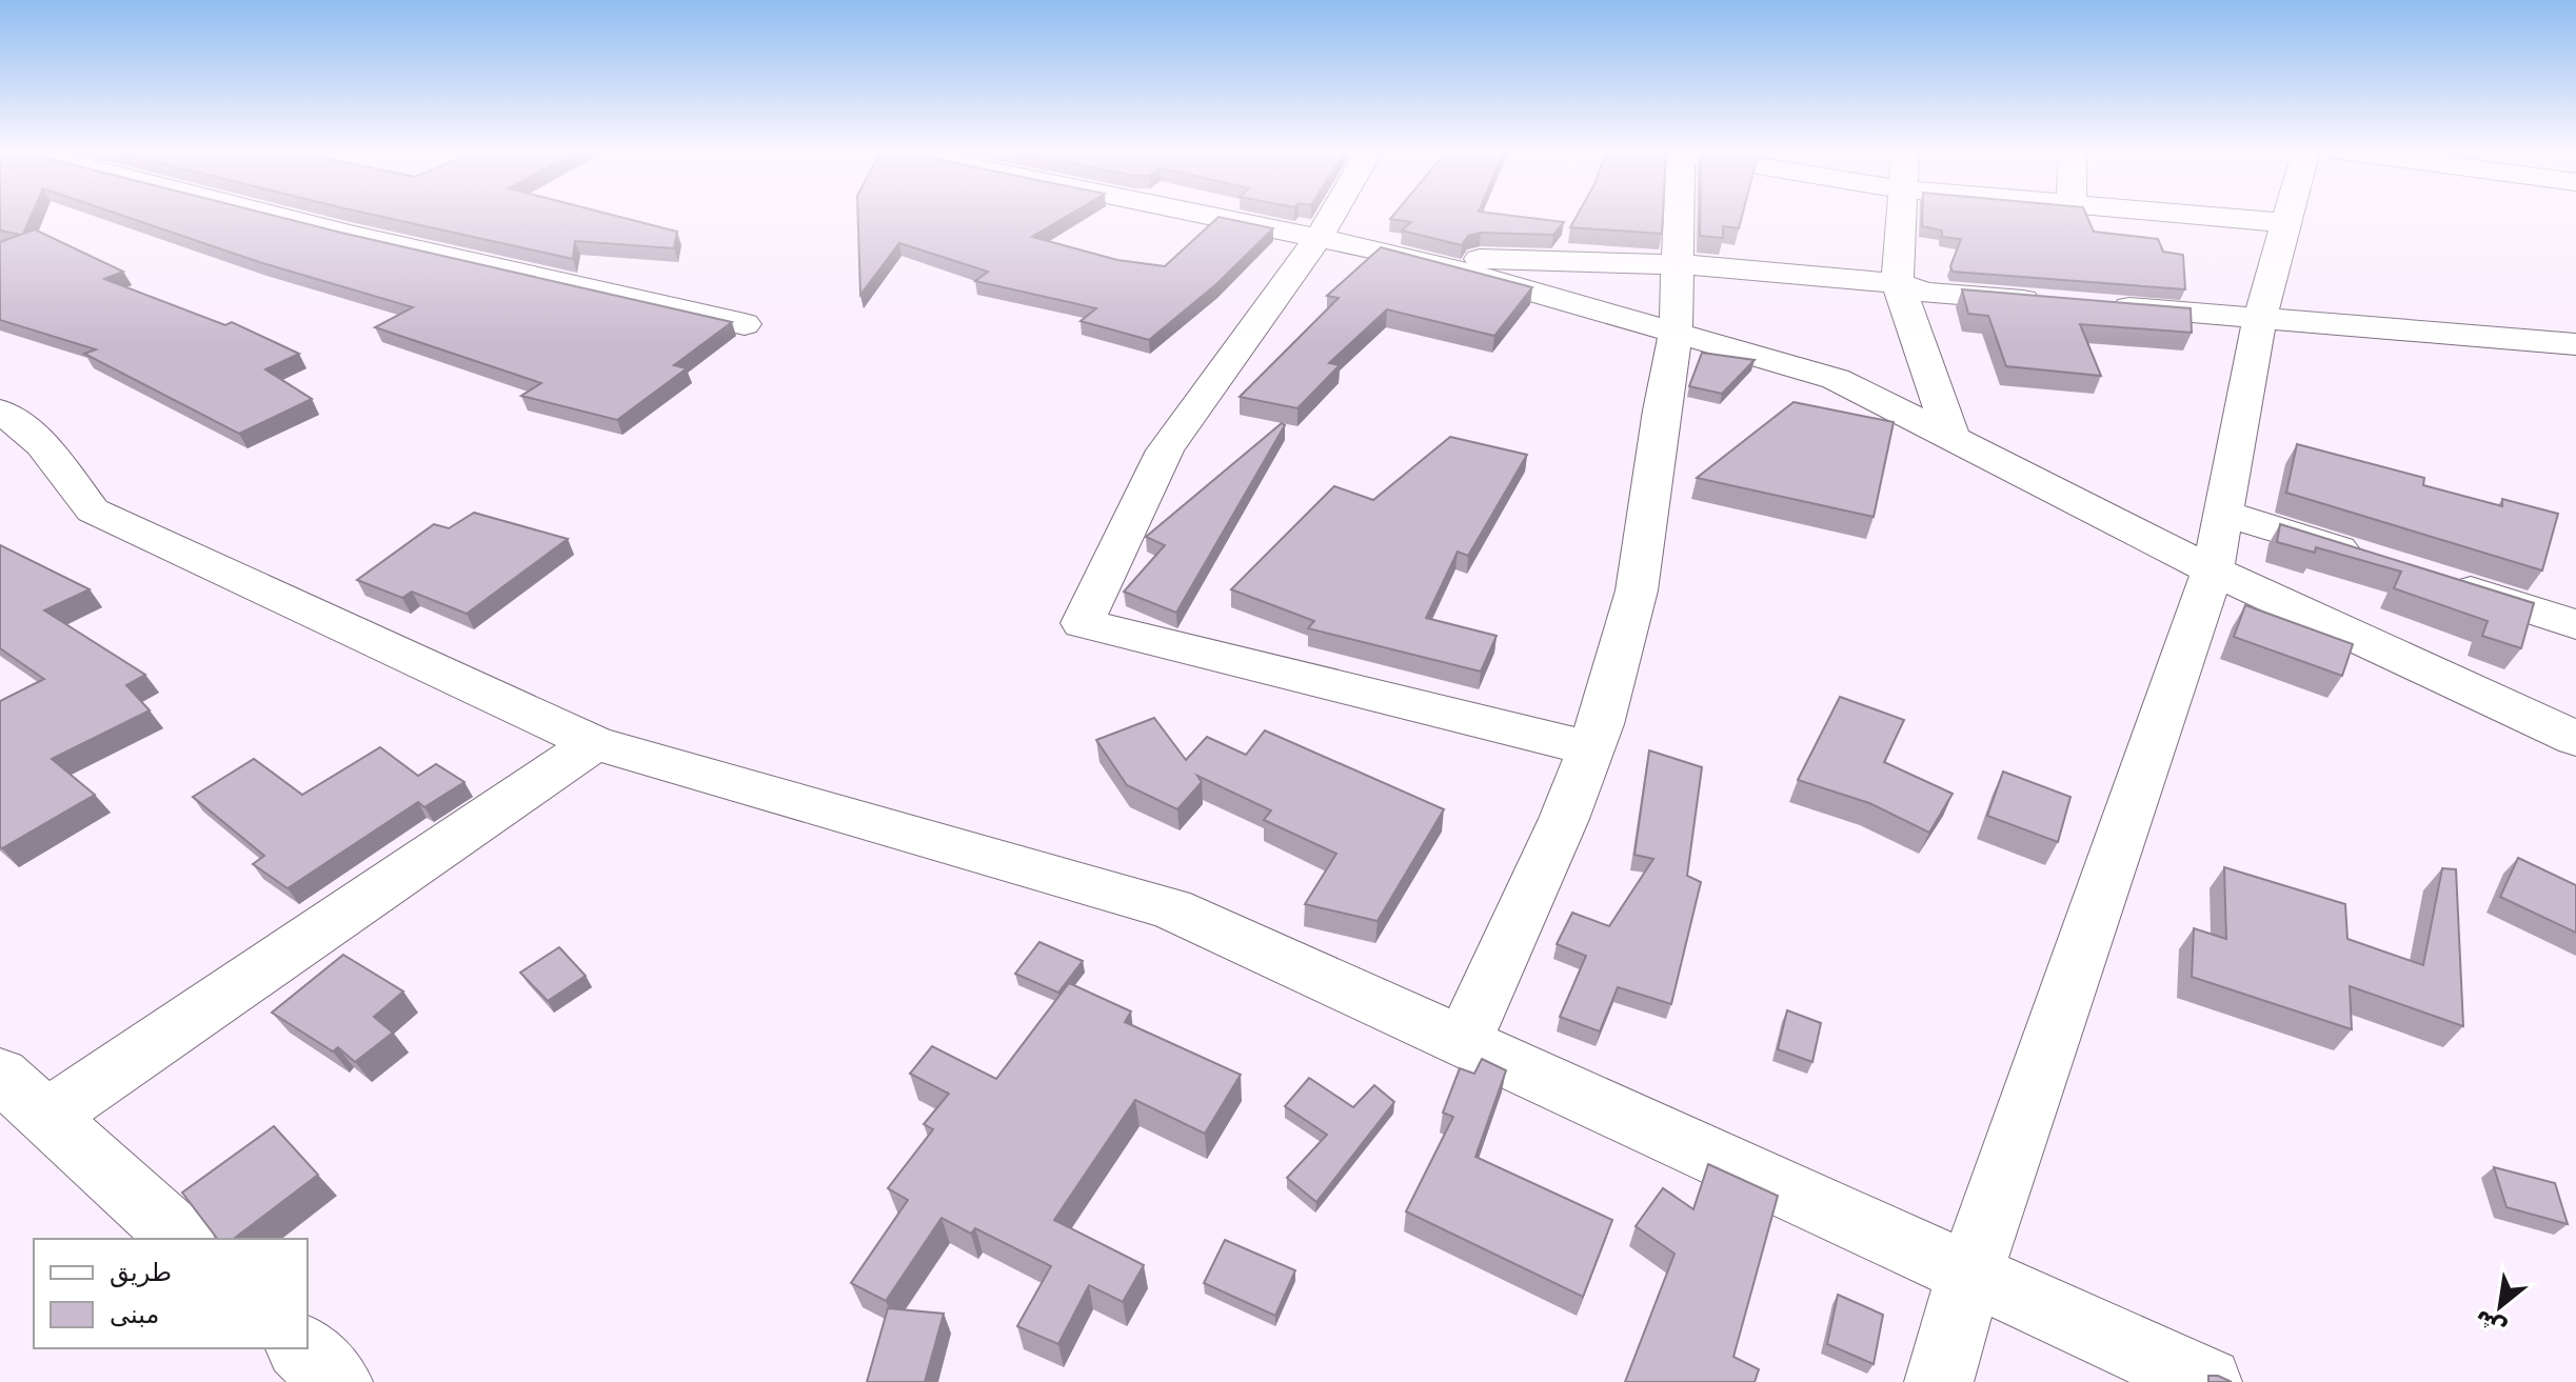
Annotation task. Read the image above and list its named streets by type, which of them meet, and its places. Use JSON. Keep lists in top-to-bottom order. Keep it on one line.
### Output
{"legend":["طريق","مبنى"],"north":"bottom left"}
